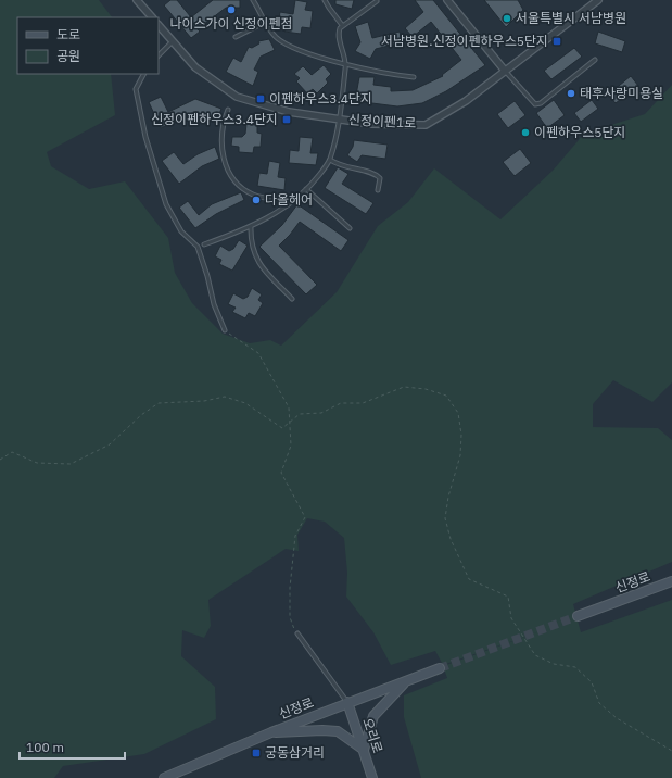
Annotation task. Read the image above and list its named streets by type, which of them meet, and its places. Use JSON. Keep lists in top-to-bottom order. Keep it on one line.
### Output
{"streets":{"main road":["신정로","오리로"],"street":["신정이펜1로"]},"crossings":[["신정로","오리로"]],"places":{"other":["나이스가이 신정이펜점","서울특별시 서남병원","태후사랑미용실","이펜하우스5단지","다올헤어"],"transit":["서남병원.신정이펜하우스5단지","이펜하우스3.4단지","신정이펜하우스3.4단지","궁동삼거리"]},"legend":["도로","공원"],"scale_bar":"100 m"}
